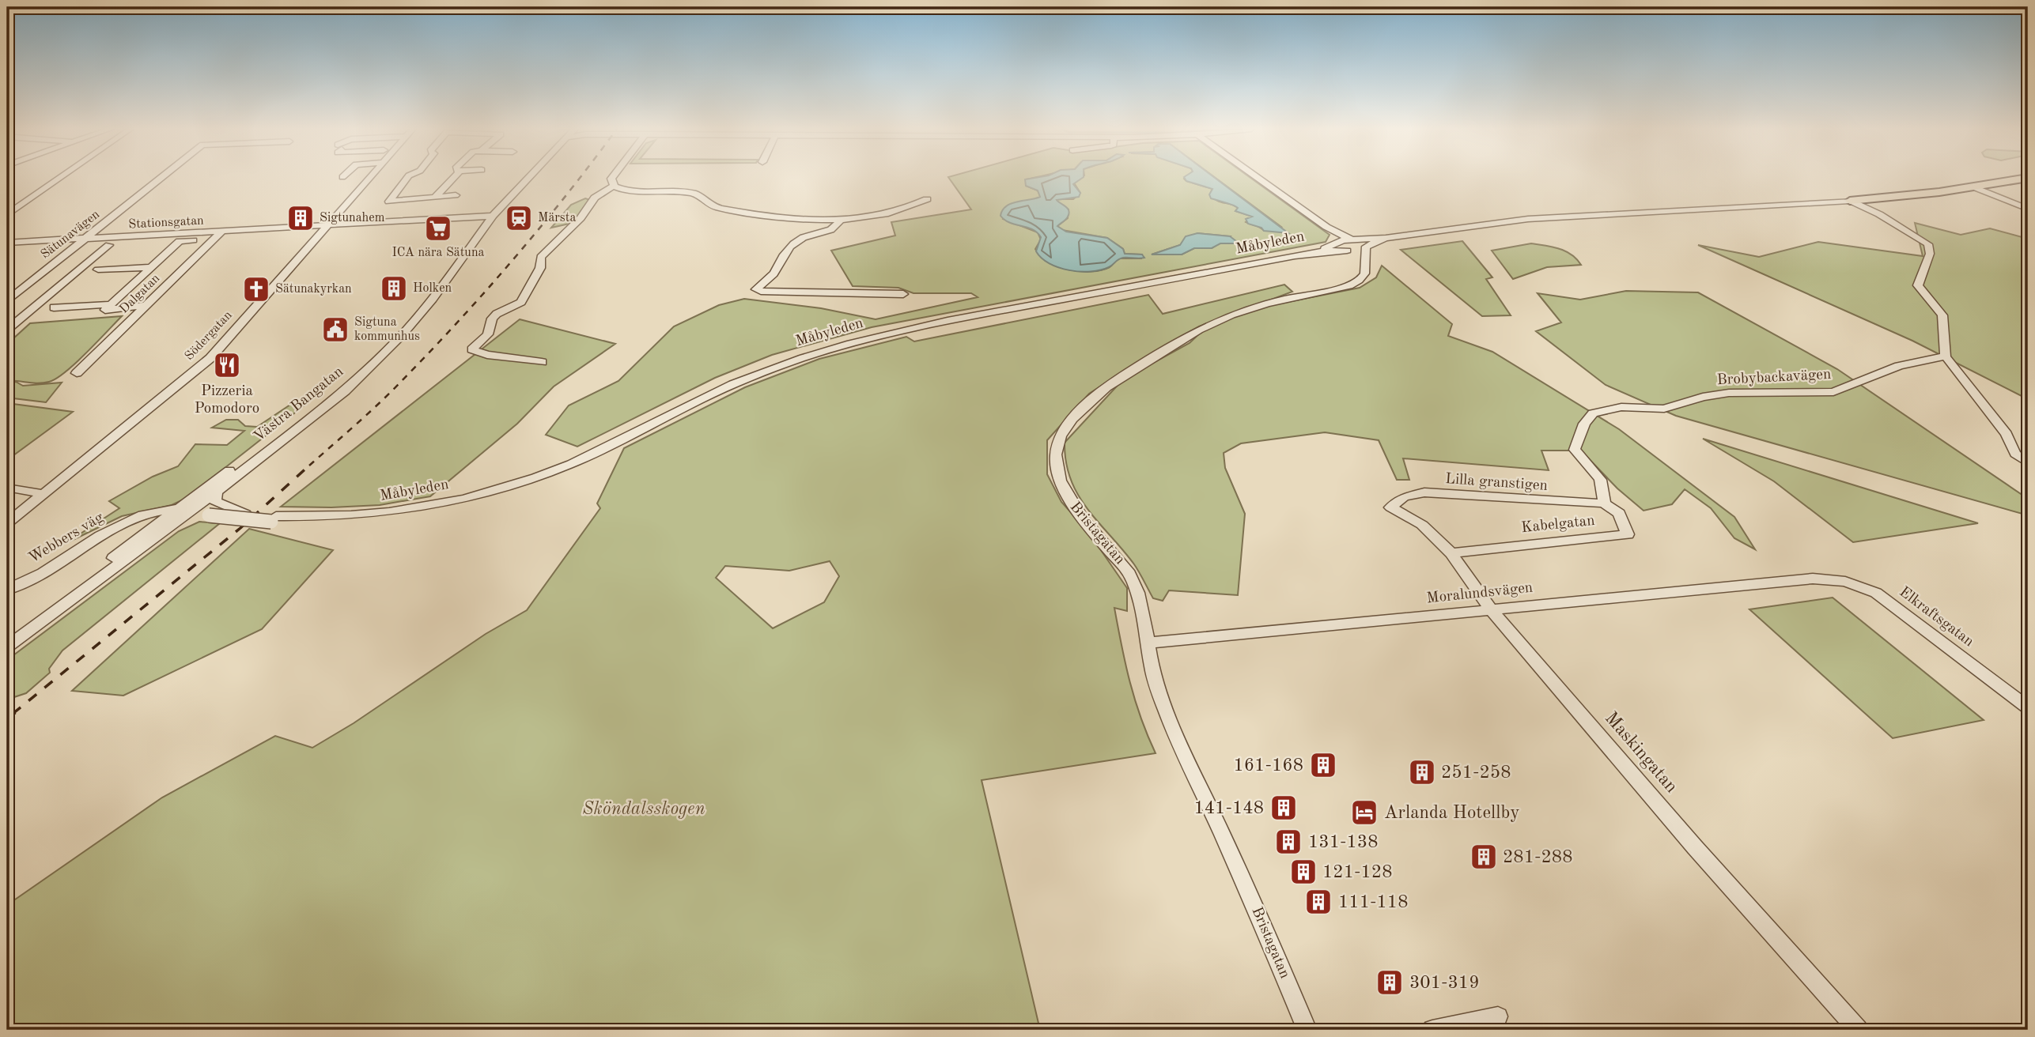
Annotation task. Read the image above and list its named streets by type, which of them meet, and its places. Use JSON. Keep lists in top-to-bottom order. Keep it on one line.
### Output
{"streets":{"main road":["Måbyleden"],"street":["Stationsgatan","Sätunavägen","Dalgatan","Södergatan","Brobybackavägen","Västra Bangatan","Lilla granstigen","Kabelgatan","Bristagatan","Webbers väg","Moralundsvägen","Elkraftsgatan","Maskingatan"]},"crossings":[["Stationsgatan","Sätunavägen"],["Stationsgatan","Dalgatan"],["Stationsgatan","Södergatan"],["Stationsgatan","Västra Bangatan"],["Måbyleden","Västra Bangatan"],["Måbyleden","Webbers väg"],["Brobybackavägen","Lilla granstigen"],["Brobybackavägen","Kabelgatan"],["Västra Bangatan","Webbers väg"],["Lilla granstigen","Kabelgatan"],["Lilla granstigen","Maskingatan"],["Kabelgatan","Maskingatan"],["Bristagatan","Moralundsvägen"],["Moralundsvägen","Elkraftsgatan"],["Moralundsvägen","Maskingatan"]],"parks":["Sköndalsskogen"],"places":{"building":["Sigtunahem","Holken","161-168","251-258","141-148","131-138","281-288","121-128","111-118","301-319"],"station":["Märsta"],"supermarket":["ICA nära Sätuna"],"church":["Sätunakyrkan"],"public building":["Sigtuna kommunhus"],"restaurant":["Pizzeria Pomodoro"],"hotel":["Arlanda Hotellby"]}}
